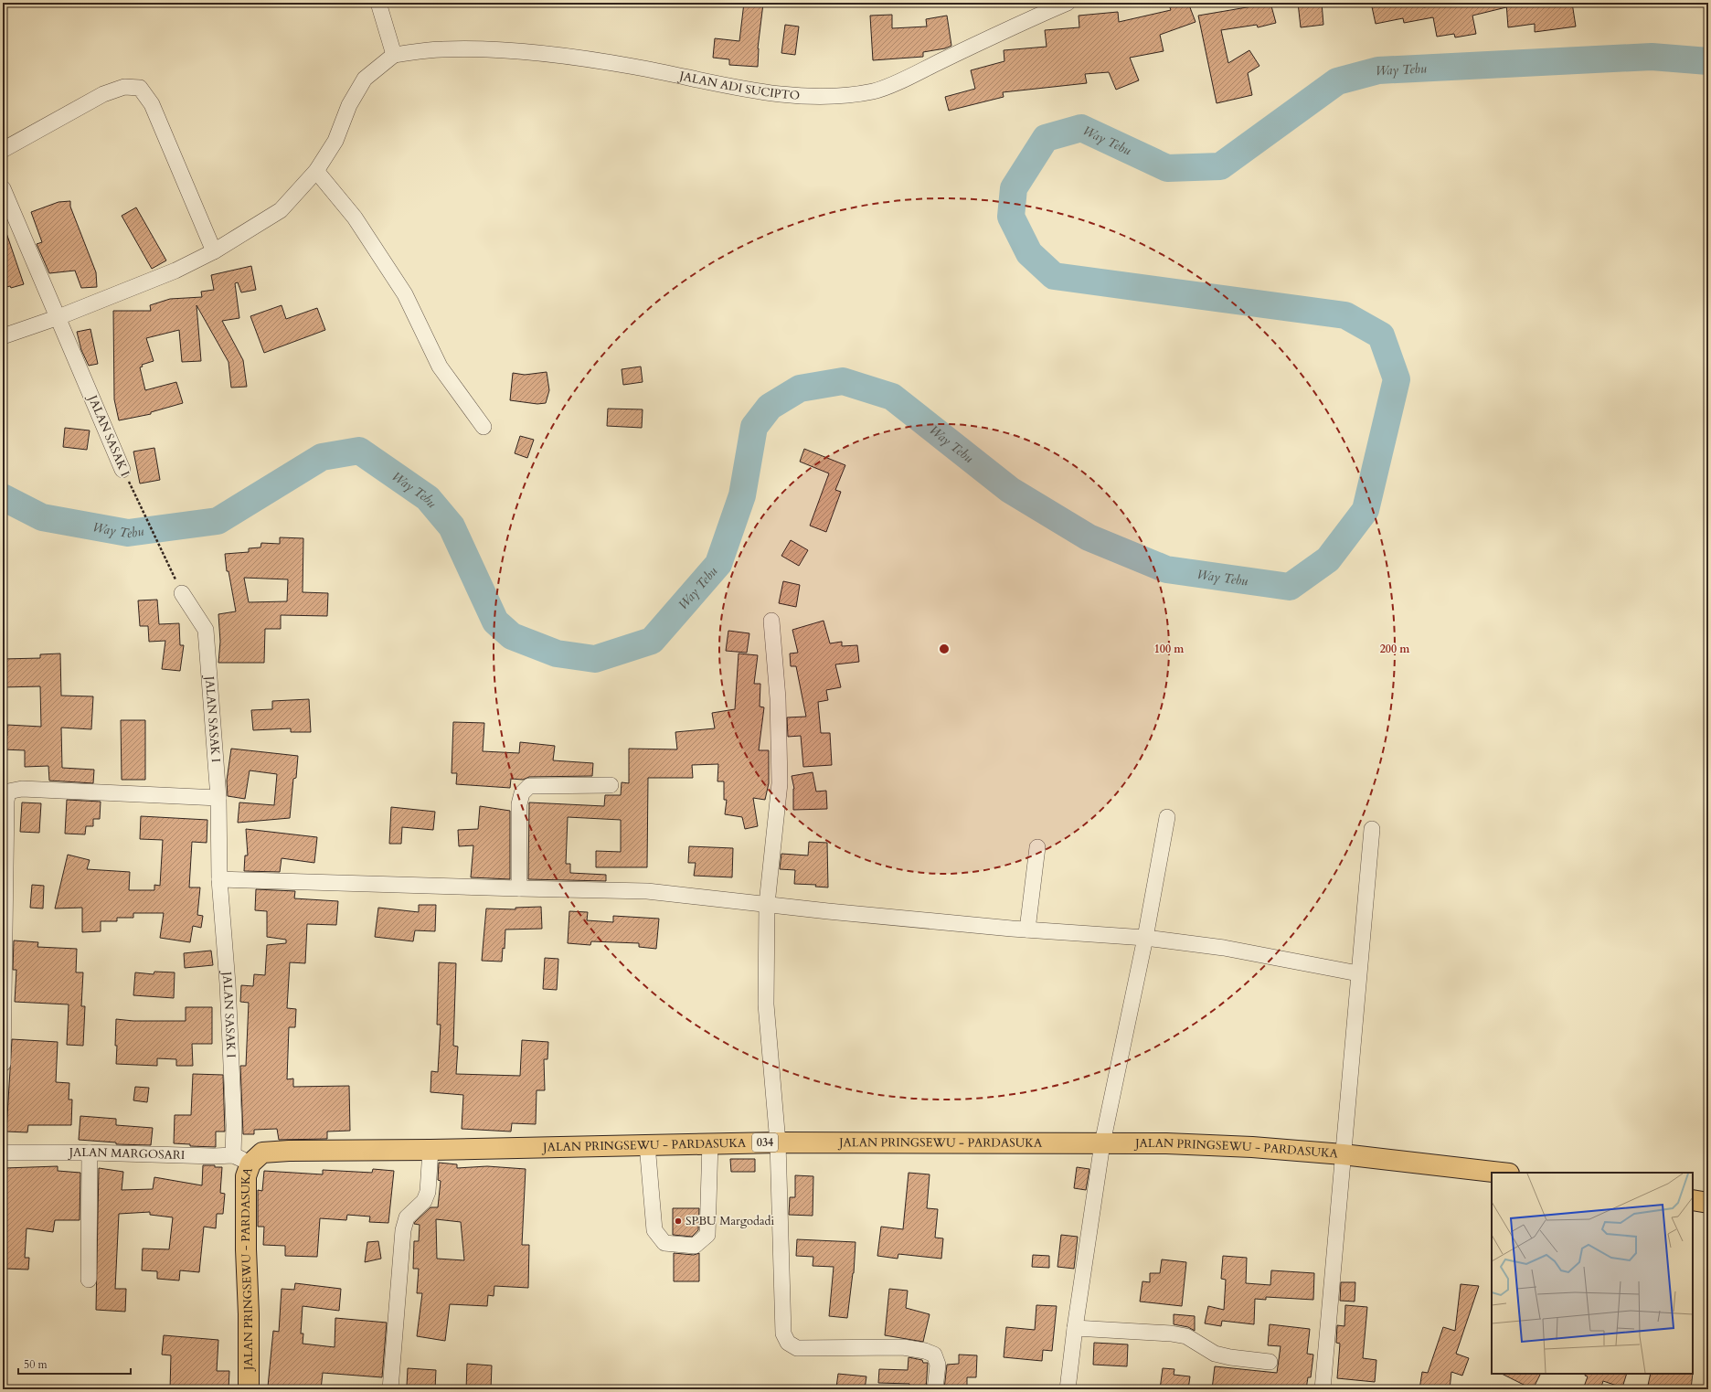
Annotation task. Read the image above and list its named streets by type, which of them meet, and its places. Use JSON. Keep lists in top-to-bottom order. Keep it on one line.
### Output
{"streets":{"main road":["034","JALAN PRINGSEWU - PARDASUKA"],"street":["JALAN ADI SUCIPTO","JALAN SASAK I","JALAN MARGOSARI"]},"crossings":[["JALAN SASAK I","JALAN PRINGSEWU - PARDASUKA"],["JALAN SASAK I","JALAN MARGOSARI"],["JALAN PRINGSEWU - PARDASUKA","JALAN MARGOSARI"]],"water":["Way Tebu"],"places":["SPBU Margodadi"],"scale_bar":"50 m","rings":["100 m","200 m"]}
